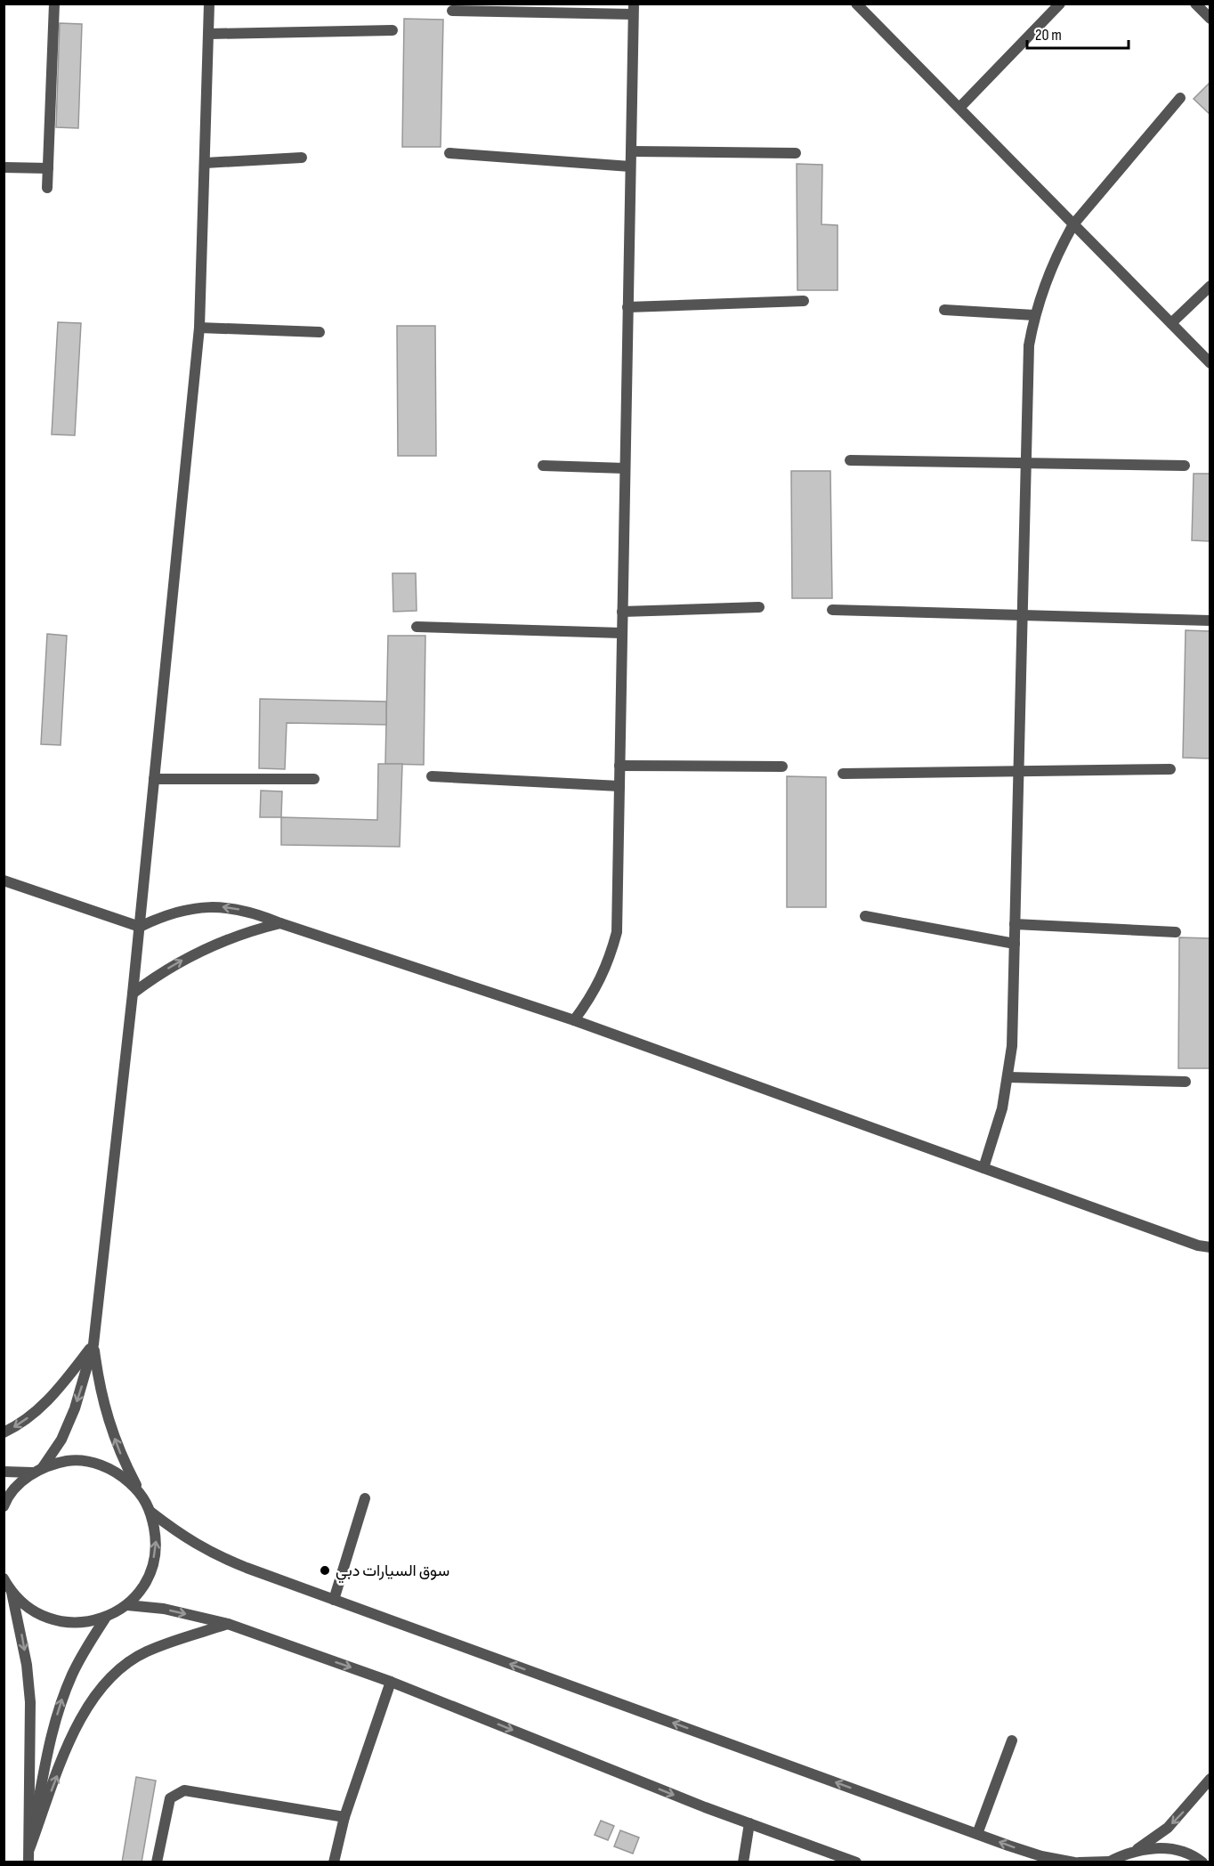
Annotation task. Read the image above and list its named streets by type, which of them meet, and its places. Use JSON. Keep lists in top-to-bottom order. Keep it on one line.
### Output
{"places":["سوق السيارات دبي"],"scale_bar":"20 m"}
